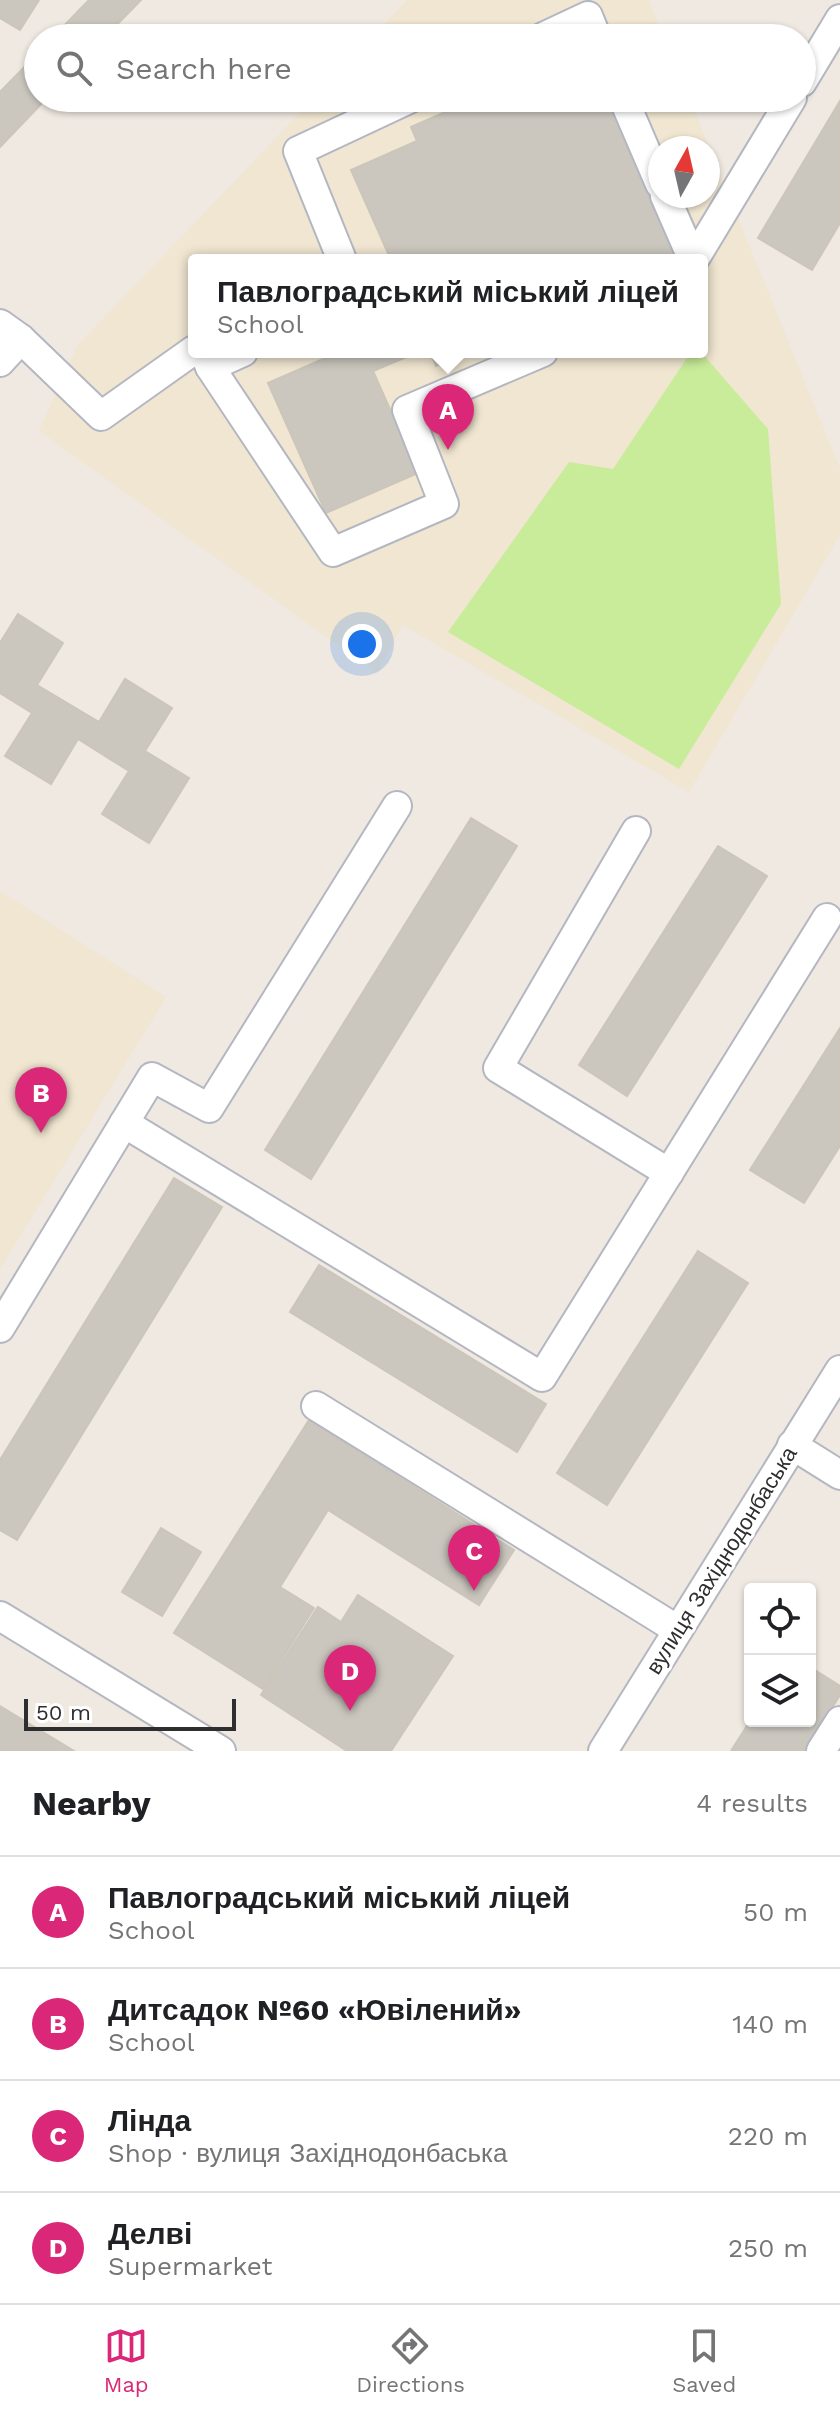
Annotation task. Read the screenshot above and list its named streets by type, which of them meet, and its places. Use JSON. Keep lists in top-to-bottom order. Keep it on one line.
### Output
{"streets":{"street":["вулиця Західнодонбаська"]},"scale_bar":"50 m","north":"top","page":{"search":"Search here","popup":["Павлоградський міський ліцей","School"],"pins":["A","B","C","D"],"scale":"50 m","heading":["Nearby","4 results"],"list":[{"mark":"A","name":"Павлоградський міський ліцей","note":"School","value":"50 m"},{"mark":"B","name":"Дитсадок №60 «Ювілений»","note":"School","value":"140 m"},{"mark":"C","name":"Лінда","note":"Shop · вулиця Західнодонбаська","value":"220 m"},{"mark":"D","name":"Делві","note":"Supermarket","value":"250 m"}],"nav":["Map","Directions","Saved"]}}
